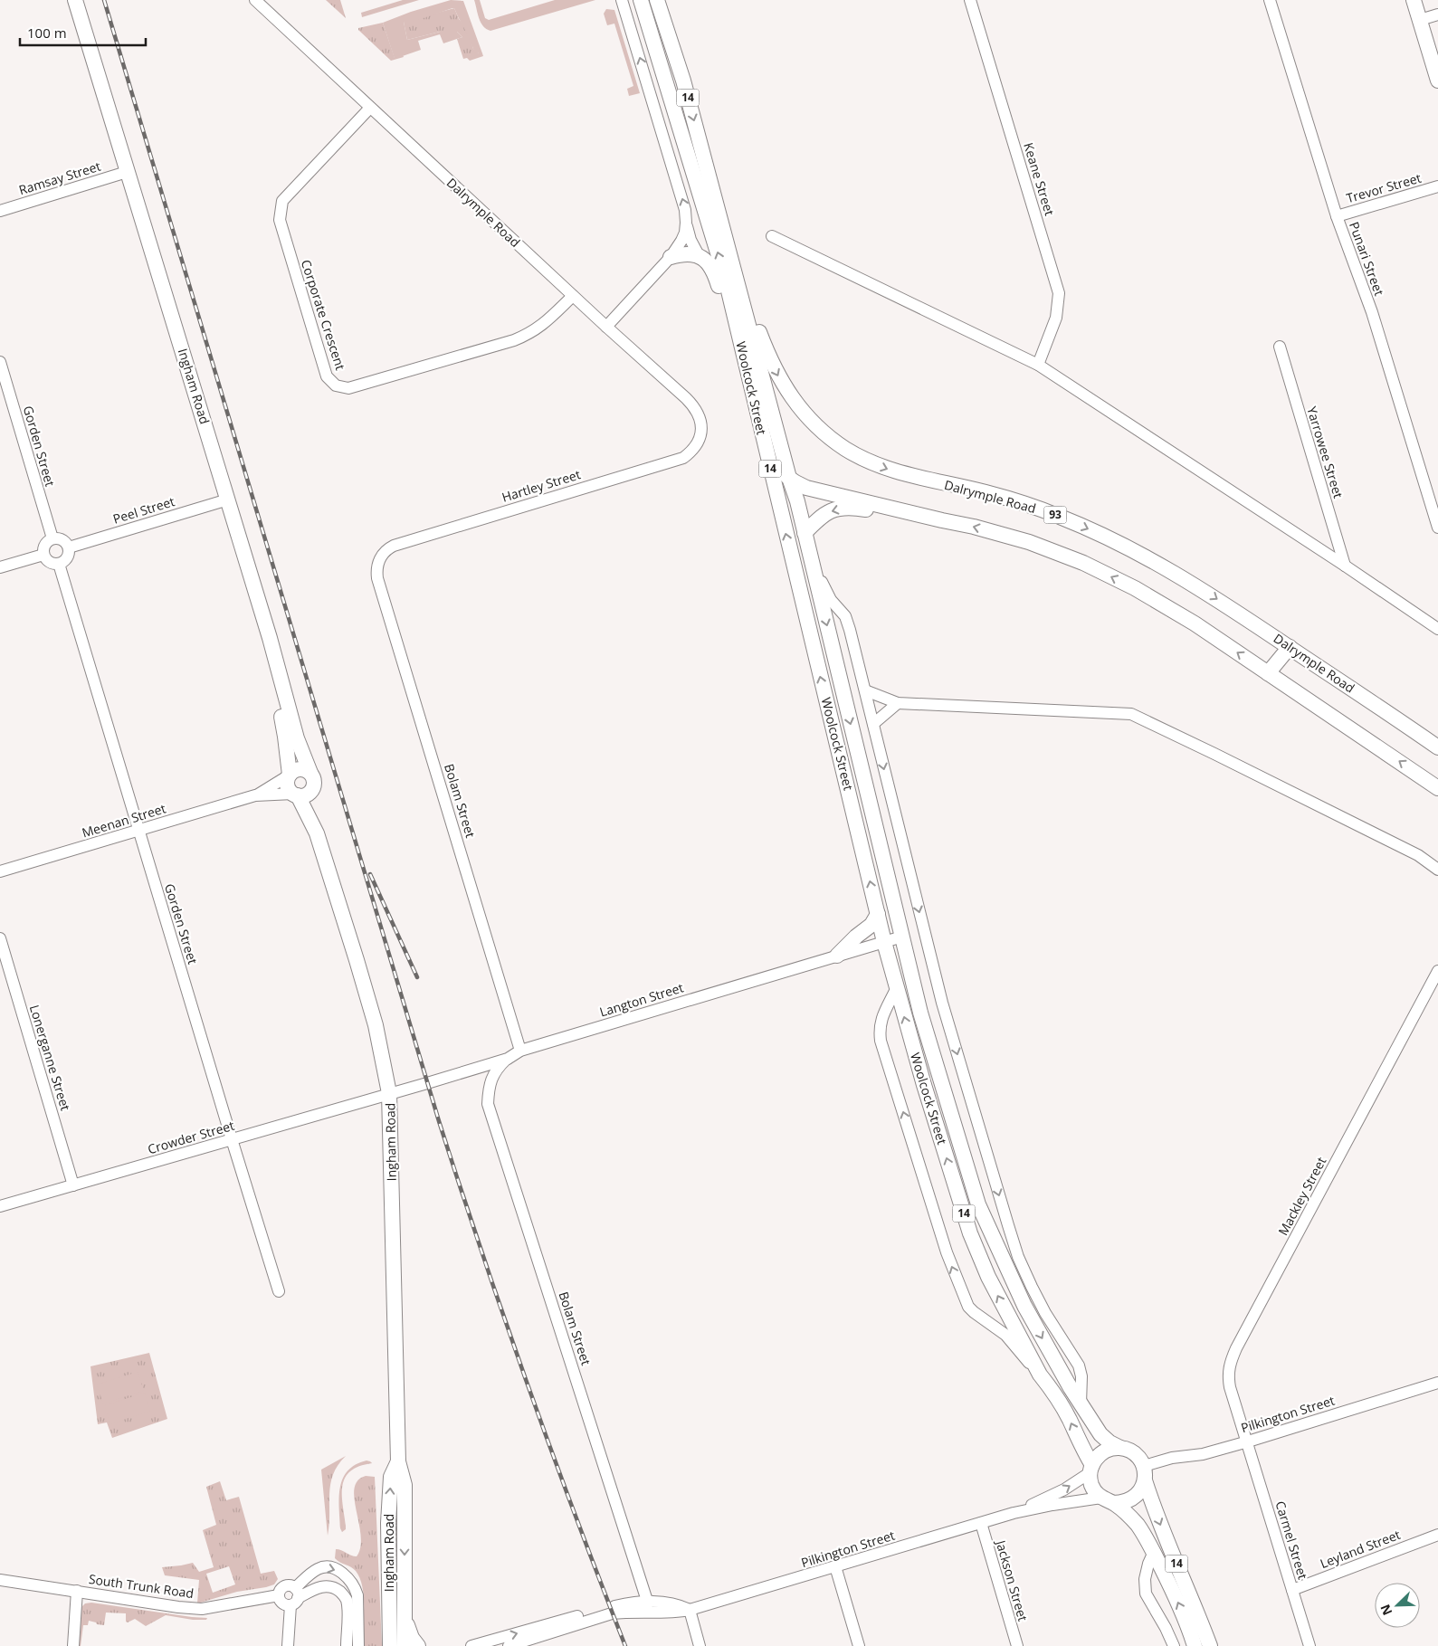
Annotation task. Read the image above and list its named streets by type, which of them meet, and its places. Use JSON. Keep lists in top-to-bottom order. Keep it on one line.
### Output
{"streets":{"main road":["14","Dalrymple Road","Ingham Road","Woolcock Street","93"],"street":["Ramsay Street","Keane Street","Trevor Street","Punari Street","Corporate Crescent","Gorden Street","Yarrowee Street","Hartley Street","Peel Street","Bolam Street","Meenan Street","Langton Street","Lonerganne Street","Crowder Street","Mackley Street","Pilkington Street","Carmel Street","Leyland Street","Jackson Street","South Trunk Road"]},"crossings":[["14","Woolcock Street"],["14","Pilkington Street"],["Ramsay Street","Ingham Road"],["Trevor Street","Punari Street"],["Dalrymple Road","Corporate Crescent"],["Dalrymple Road","Woolcock Street"],["Dalrymple Road","Hartley Street"],["Ingham Road","Peel Street"],["Ingham Road","Meenan Street"],["Ingham Road","Langton Street"],["Ingham Road","Crowder Street"],["Woolcock Street","Langton Street"],["Woolcock Street","Pilkington Street"],["Gorden Street","Peel Street"],["Gorden Street","Meenan Street"],["Gorden Street","Crowder Street"],["Hartley Street","Bolam Street"],["Bolam Street","Langton Street"],["Bolam Street","Pilkington Street"],["Langton Street","Crowder Street"],["Lonerganne Street","Crowder Street"],["Mackley Street","Pilkington Street"],["Mackley Street","Carmel Street"],["Pilkington Street","Carmel Street"],["Pilkington Street","Jackson Street"],["Carmel Street","Leyland Street"]],"scale_bar":"100 m","north":"bottom left"}
